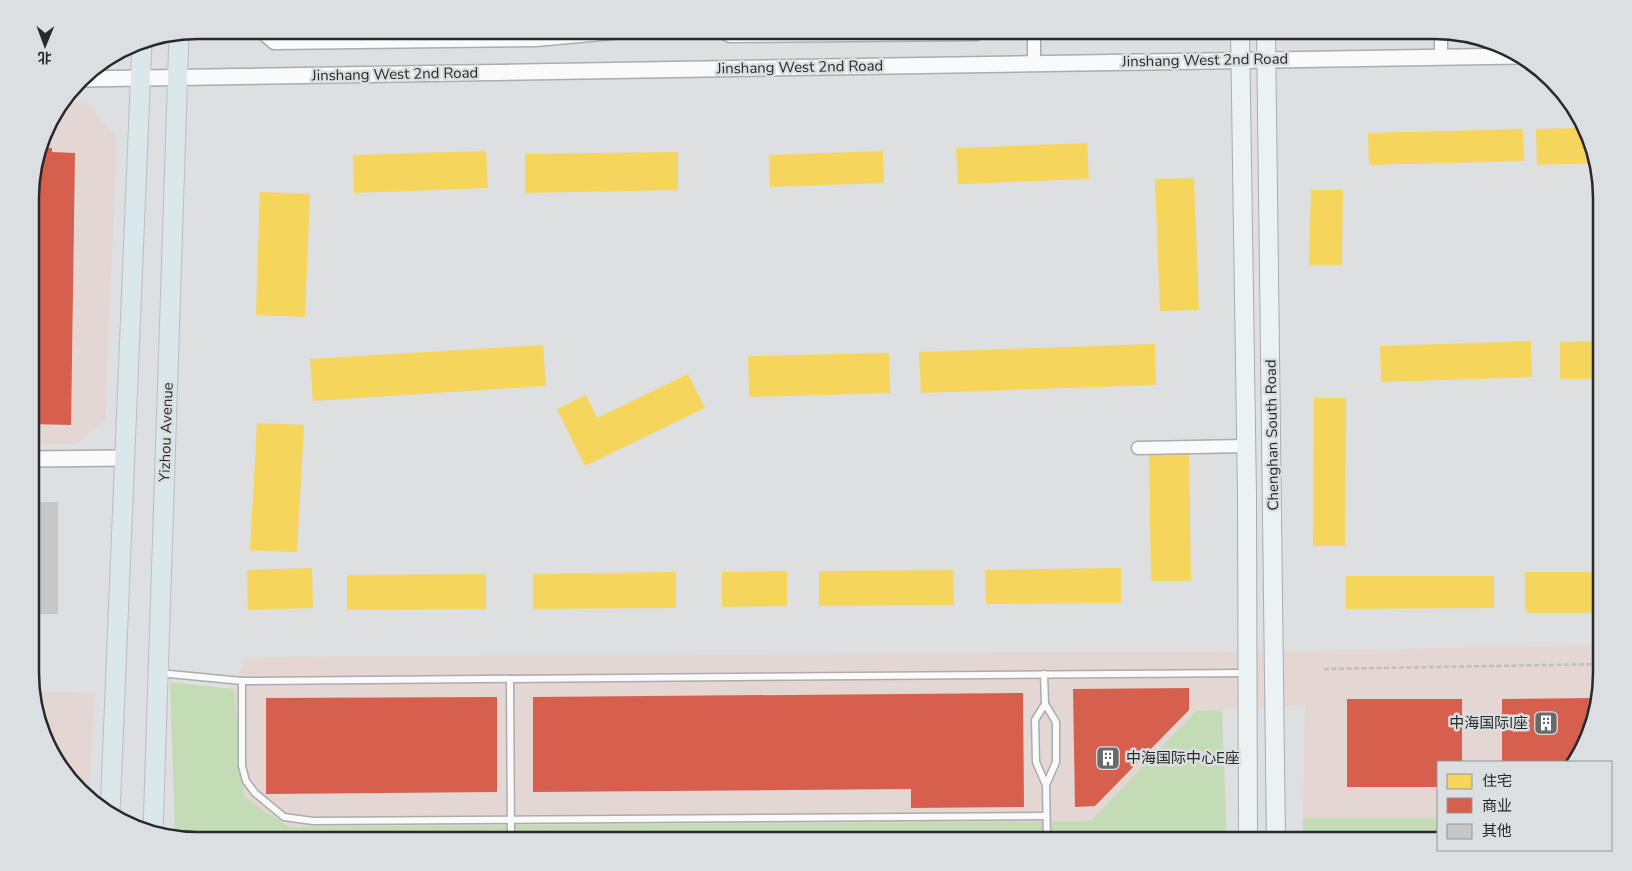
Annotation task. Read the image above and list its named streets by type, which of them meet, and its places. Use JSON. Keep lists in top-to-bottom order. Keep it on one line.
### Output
{"streets":{"main road":["Yizhou Avenue","Chenghan South Road"],"street":["Jinshang West 2nd Road"]},"crossings":[["Jinshang West 2nd Road","Yizhou Avenue"],["Jinshang West 2nd Road","Chenghan South Road"]],"places":{"building":["中海国际I座","中海国际中心E座"]},"legend":["住宅","商业","其他"],"north":"bottom"}
